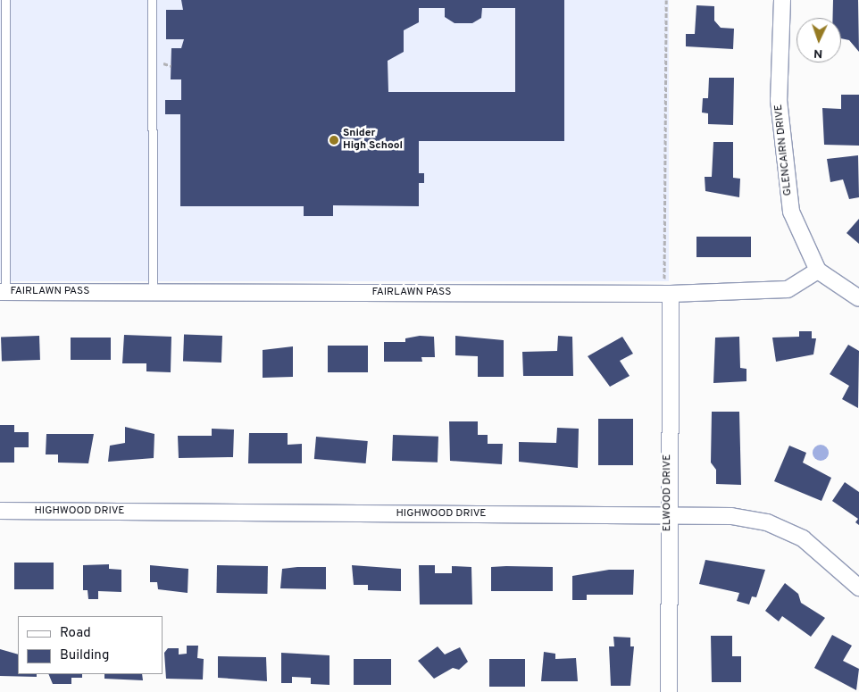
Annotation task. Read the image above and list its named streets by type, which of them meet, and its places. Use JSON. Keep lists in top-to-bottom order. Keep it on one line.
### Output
{"streets":{"street":["GLENCAIRN DRIVE","FAIRLAWN PASS","ELWOOD DRIVE","HIGHWOOD DRIVE"]},"crossings":[["GLENCAIRN DRIVE","FAIRLAWN PASS"],["FAIRLAWN PASS","ELWOOD DRIVE"],["ELWOOD DRIVE","HIGHWOOD DRIVE"]],"places":["Snider High School"],"legend":["Road","Building"],"north":"bottom"}
